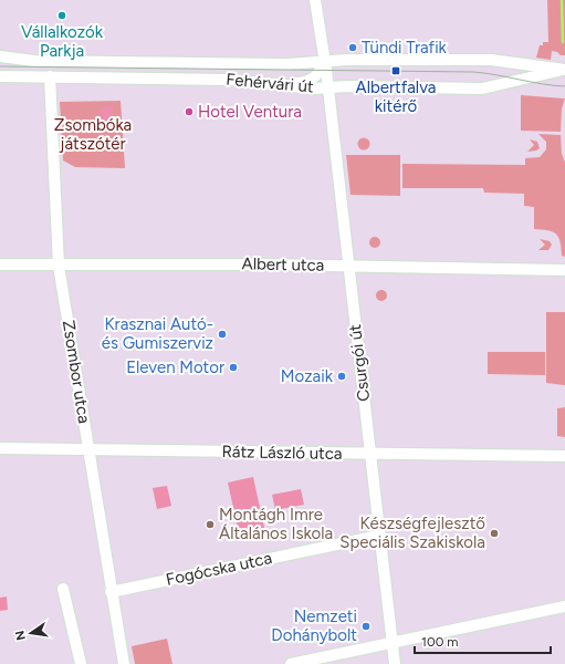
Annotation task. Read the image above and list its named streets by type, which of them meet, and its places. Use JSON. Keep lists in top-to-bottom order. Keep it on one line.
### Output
{"streets":{"street":["Fehérvári út","Albert utca","Csurgói út","Zsombor utca","Rátz László utca","Fogócska utca"]},"crossings":[["Fehérvári út","Csurgói út"],["Fehérvári út","Zsombor utca"],["Albert utca","Csurgói út"],["Albert utca","Zsombor utca"],["Csurgói út","Rátz László utca"],["Csurgói út","Fogócska utca"],["Zsombor utca","Rátz László utca"],["Zsombor utca","Fogócska utca"]],"parks":["Zsombóka játszótér"],"places":{"other":["Vállalkozók Parkja","Tündi Trafik","Hotel Ventura","Krasznai Autó- és Gumiszerviz","Eleven Motor","Mozaik","Montágh Imre Általános Iskola","Készségfejlesztő Speciális Szakiskola","Nemzeti Dohánybolt"],"transit":["Albertfalva kitérő"]},"scale_bar":"100 m","north":"left"}
